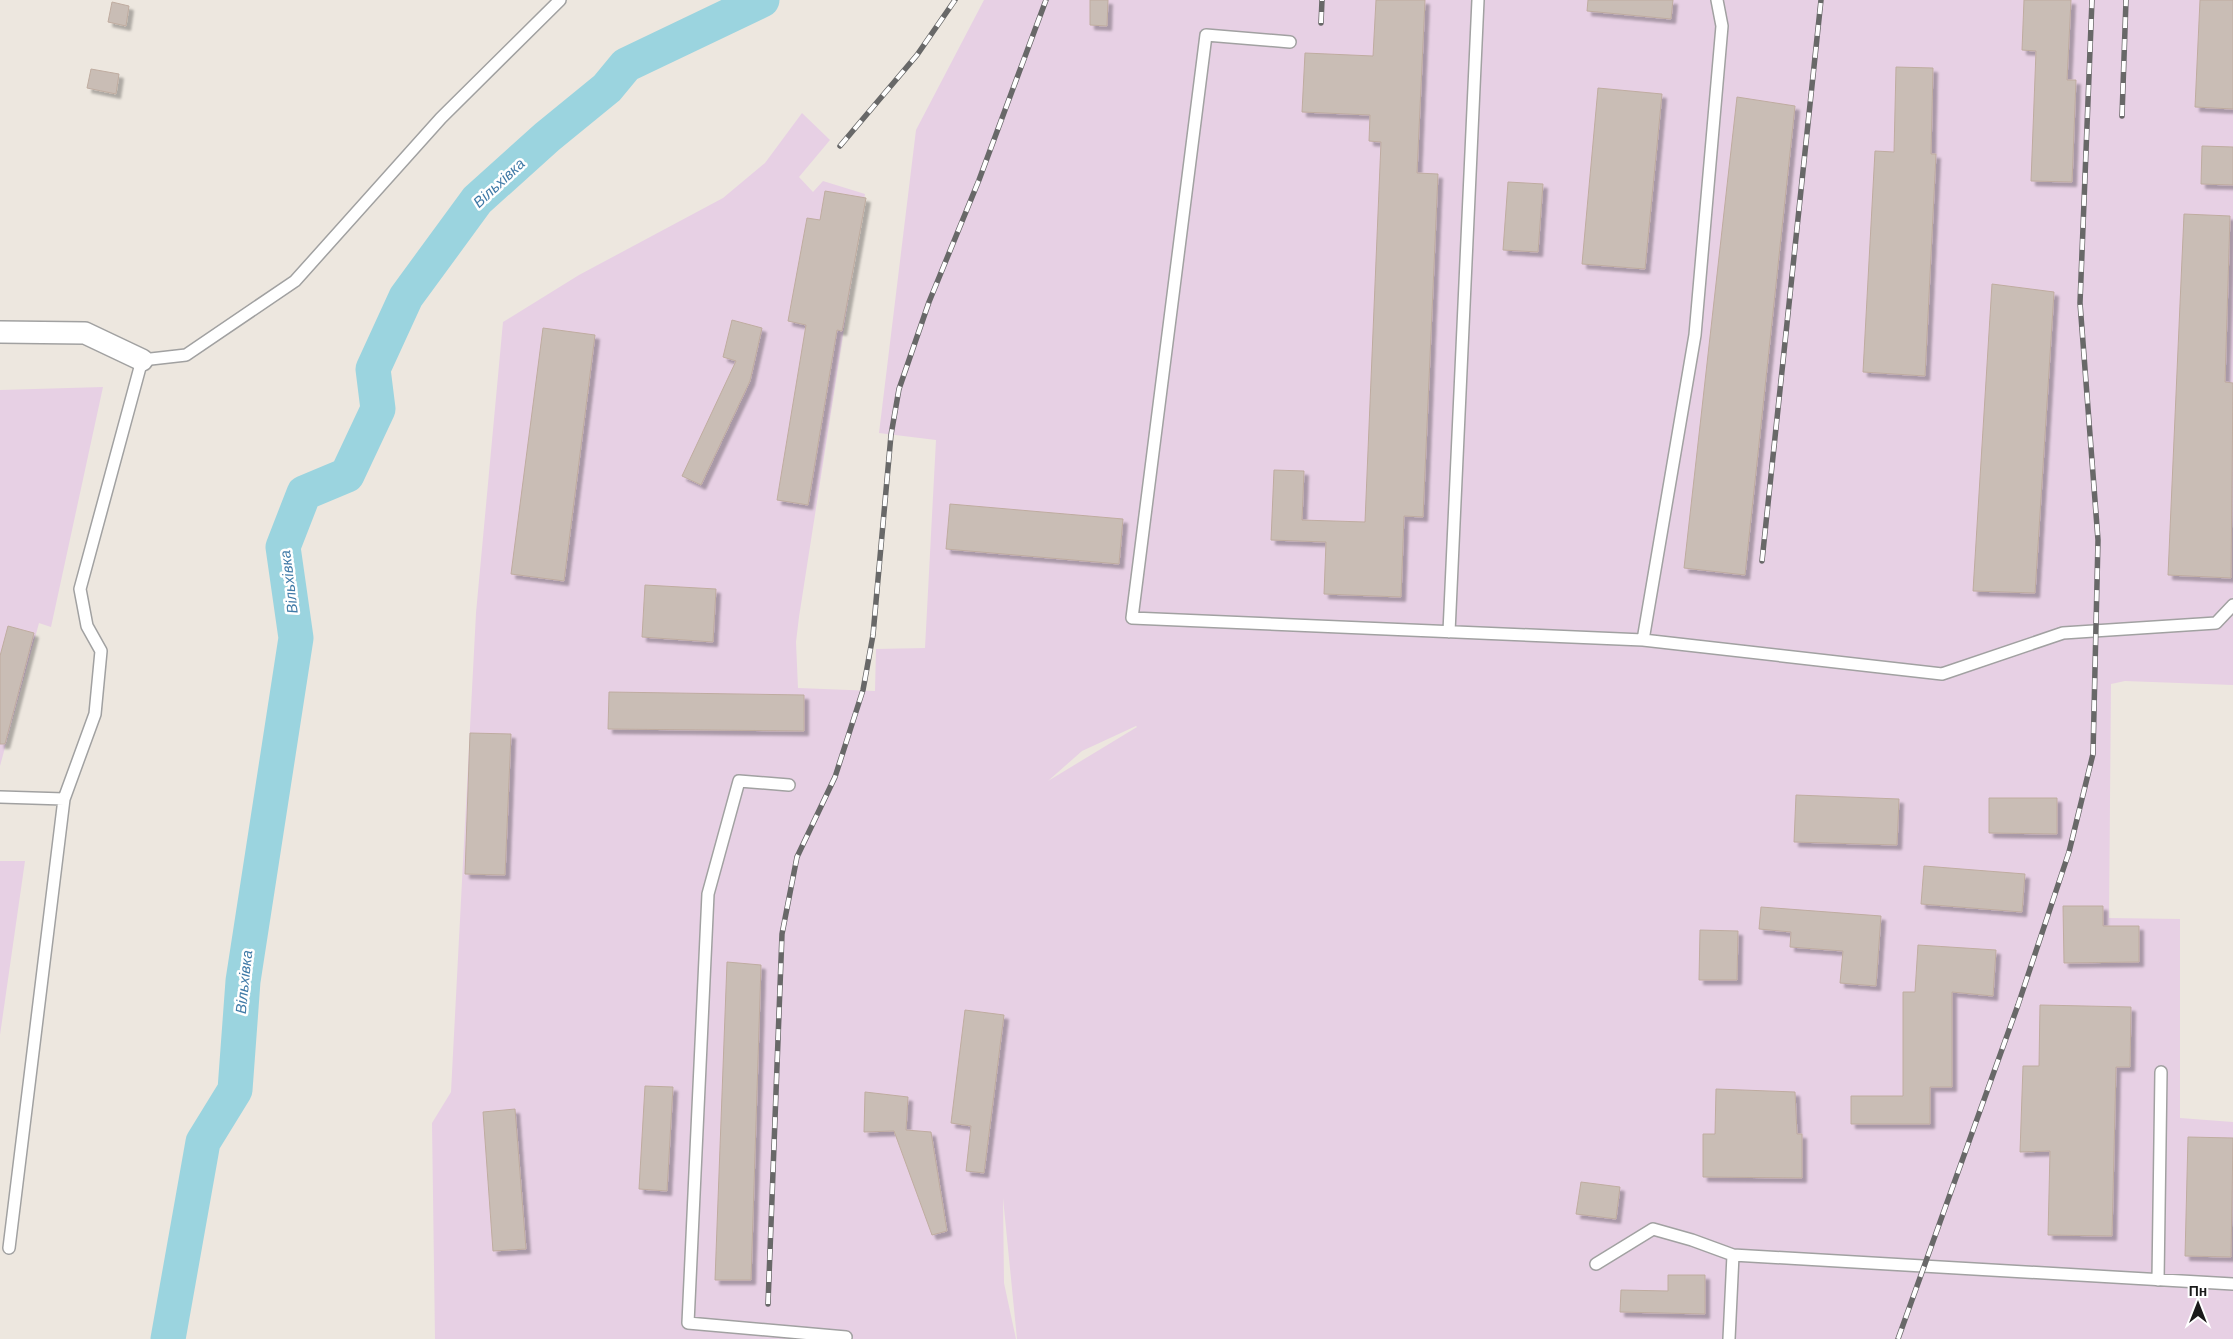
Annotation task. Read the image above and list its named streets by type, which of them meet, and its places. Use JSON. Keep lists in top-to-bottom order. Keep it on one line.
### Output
{"water":["Вільхівка"],"north":"top"}
